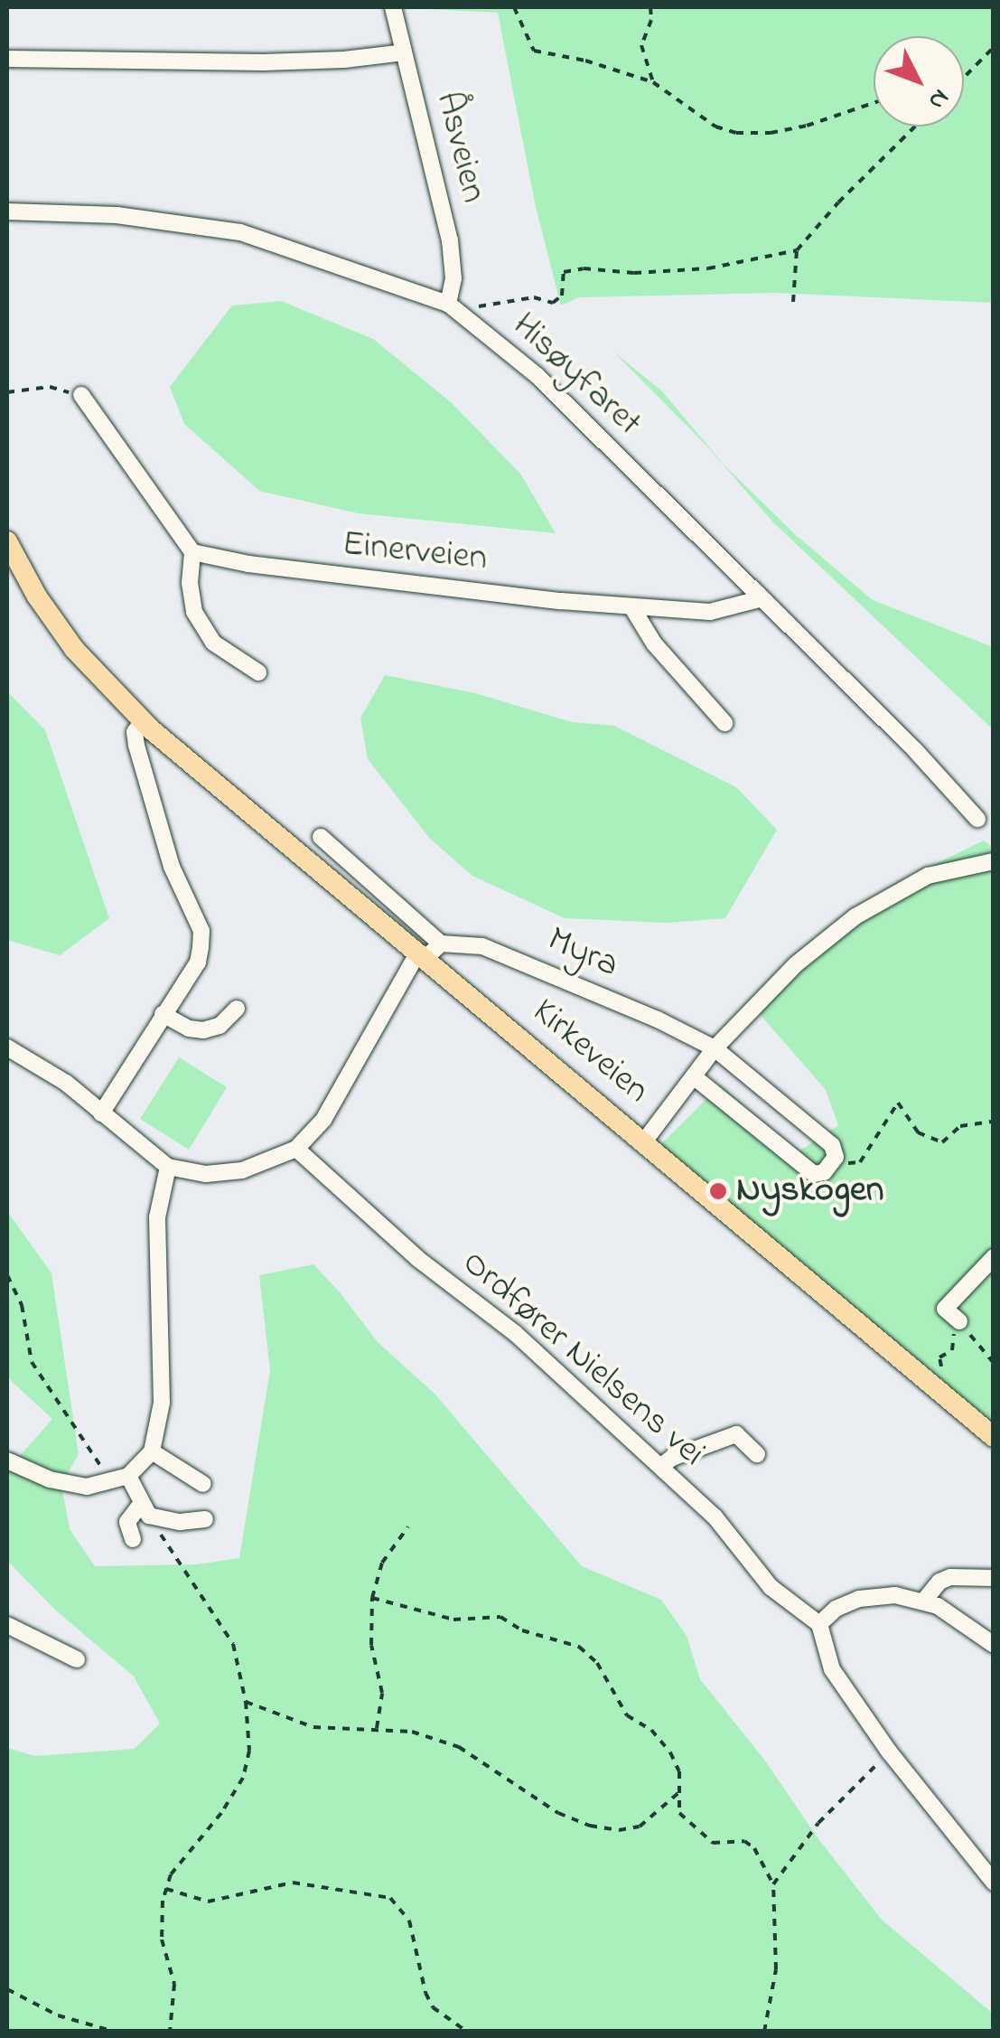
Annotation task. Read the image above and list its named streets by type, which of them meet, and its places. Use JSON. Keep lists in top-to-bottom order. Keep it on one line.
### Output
{"streets":{"main road":["Kirkeveien"],"street":["Åsveien","Hisøyfaret","Einerveien","Myra","Ordfører Nielsens vei"]},"crossings":[["Åsveien","Hisøyfaret"],["Hisøyfaret","Einerveien"]],"places":["Nyskogen"],"north":"bottom right"}
